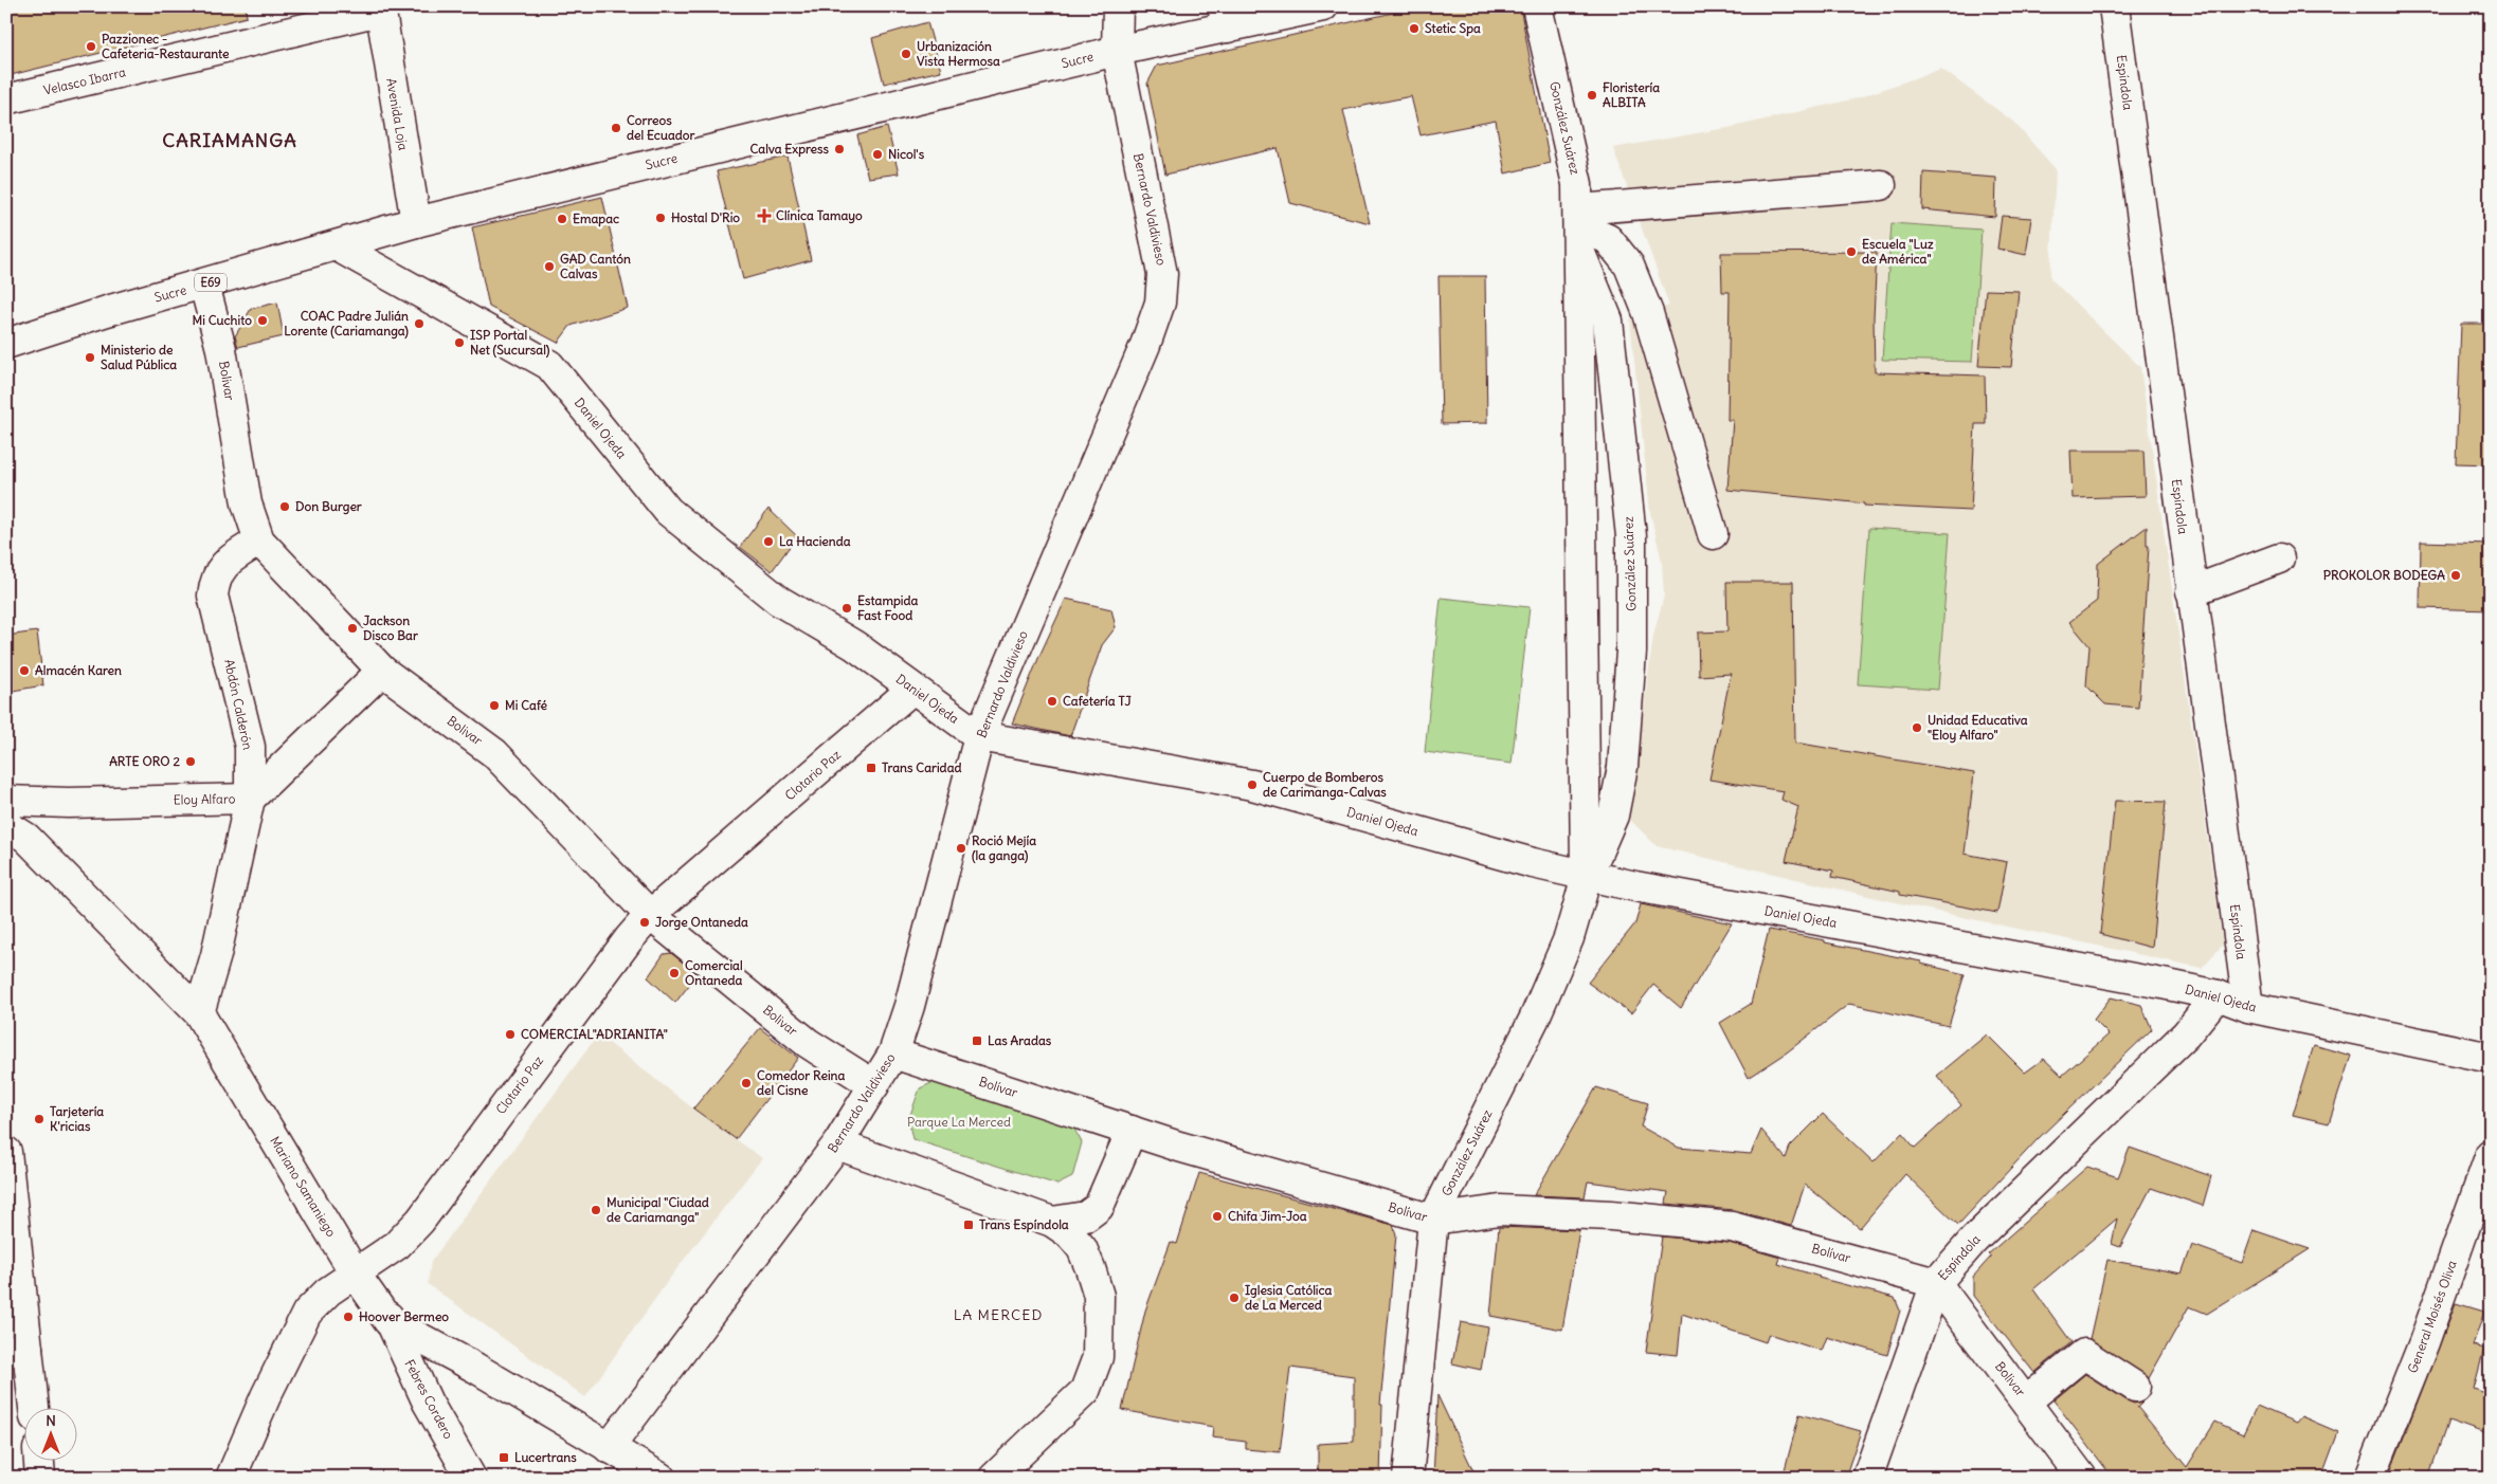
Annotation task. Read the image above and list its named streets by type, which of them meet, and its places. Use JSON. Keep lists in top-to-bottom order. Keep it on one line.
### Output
{"streets":{"street":["Sucre","Velasco Ibarra","Espíndola","Avenida Loja","González Suárez","Bernardo Valdivieso","E69","Bolivar","Daniel Ojeda","Abdón Calderón","Clotario Paz","Eloy Alfaro","Bolívar","Mariano Samaniego","General Moisés Oliva","Febres Cordero"]},"crossings":[["Sucre","Avenida Loja"],["Sucre","Bernardo Valdivieso"],["Sucre","Bolivar"],["Sucre","Daniel Ojeda"],["Velasco Ibarra","Avenida Loja"],["Espíndola","Bolivar"],["Espíndola","Daniel Ojeda"],["Espíndola","Bolívar"],["González Suárez","Daniel Ojeda"],["González Suárez","Bolívar"],["Bernardo Valdivieso","Bolivar"],["Bernardo Valdivieso","Daniel Ojeda"],["Bernardo Valdivieso","Bolívar"],["Bernardo Valdivieso","Mariano Samaniego"],["Bolivar","Abdón Calderón"],["Bolivar","Clotario Paz"],["Bolivar","Eloy Alfaro"],["Bolivar","Bolívar"],["Daniel Ojeda","Clotario Paz"],["Abdón Calderón","Eloy Alfaro"],["Abdón Calderón","Mariano Samaniego"],["Clotario Paz","Mariano Samaniego"],["Mariano Samaniego","Febres Cordero"]],"districts":["CARIAMANGA","LA MERCED"],"parks":["Parque La Merced"],"places":{"other":["Stetic Spa","Pazzionec - Cafeteria-Restaurante","Urbanización Vista Hermosa","Floristería ALBITA","Correos del Ecuador","Calva Express","Nicol's","Hostal D'Rio","Emapac","Escuela \"Luz de América\"","GAD Cantón Calvas","Mi Cuchito","COAC Padre Julián Lorente (Cariamanga)","ISP Portal Net (Sucursal)","Ministerio de Salud Pública","Don Burger","La Hacienda","PROKOLOR BODEGA","Estampida Fast Food","Jackson Disco Bar","Almacén Karen","Cafetería TJ","Mi Café","Unidad Educativa \"Eloy Alfaro\"","ARTE ORO 2","Cuerpo de Bomberos de Carimanga-Calvas","Roció Mejía (la ganga)","Jorge Ontaneda","Comercial Ontaneda","COMERCIAL\"ADRIANITA\"","Comedor Reina del Cisne","Tarjetería K'ricias","Municipal \"Ciudad de Cariamanga\"","Chifa Jim-Joa","Iglesia Católica de La Merced","Hoover Bermeo"],"health":["Clínica Tamayo"],"transit":["Trans Caridad","Las Aradas","Trans Espíndola","Lucertrans"]},"north":"top"}
